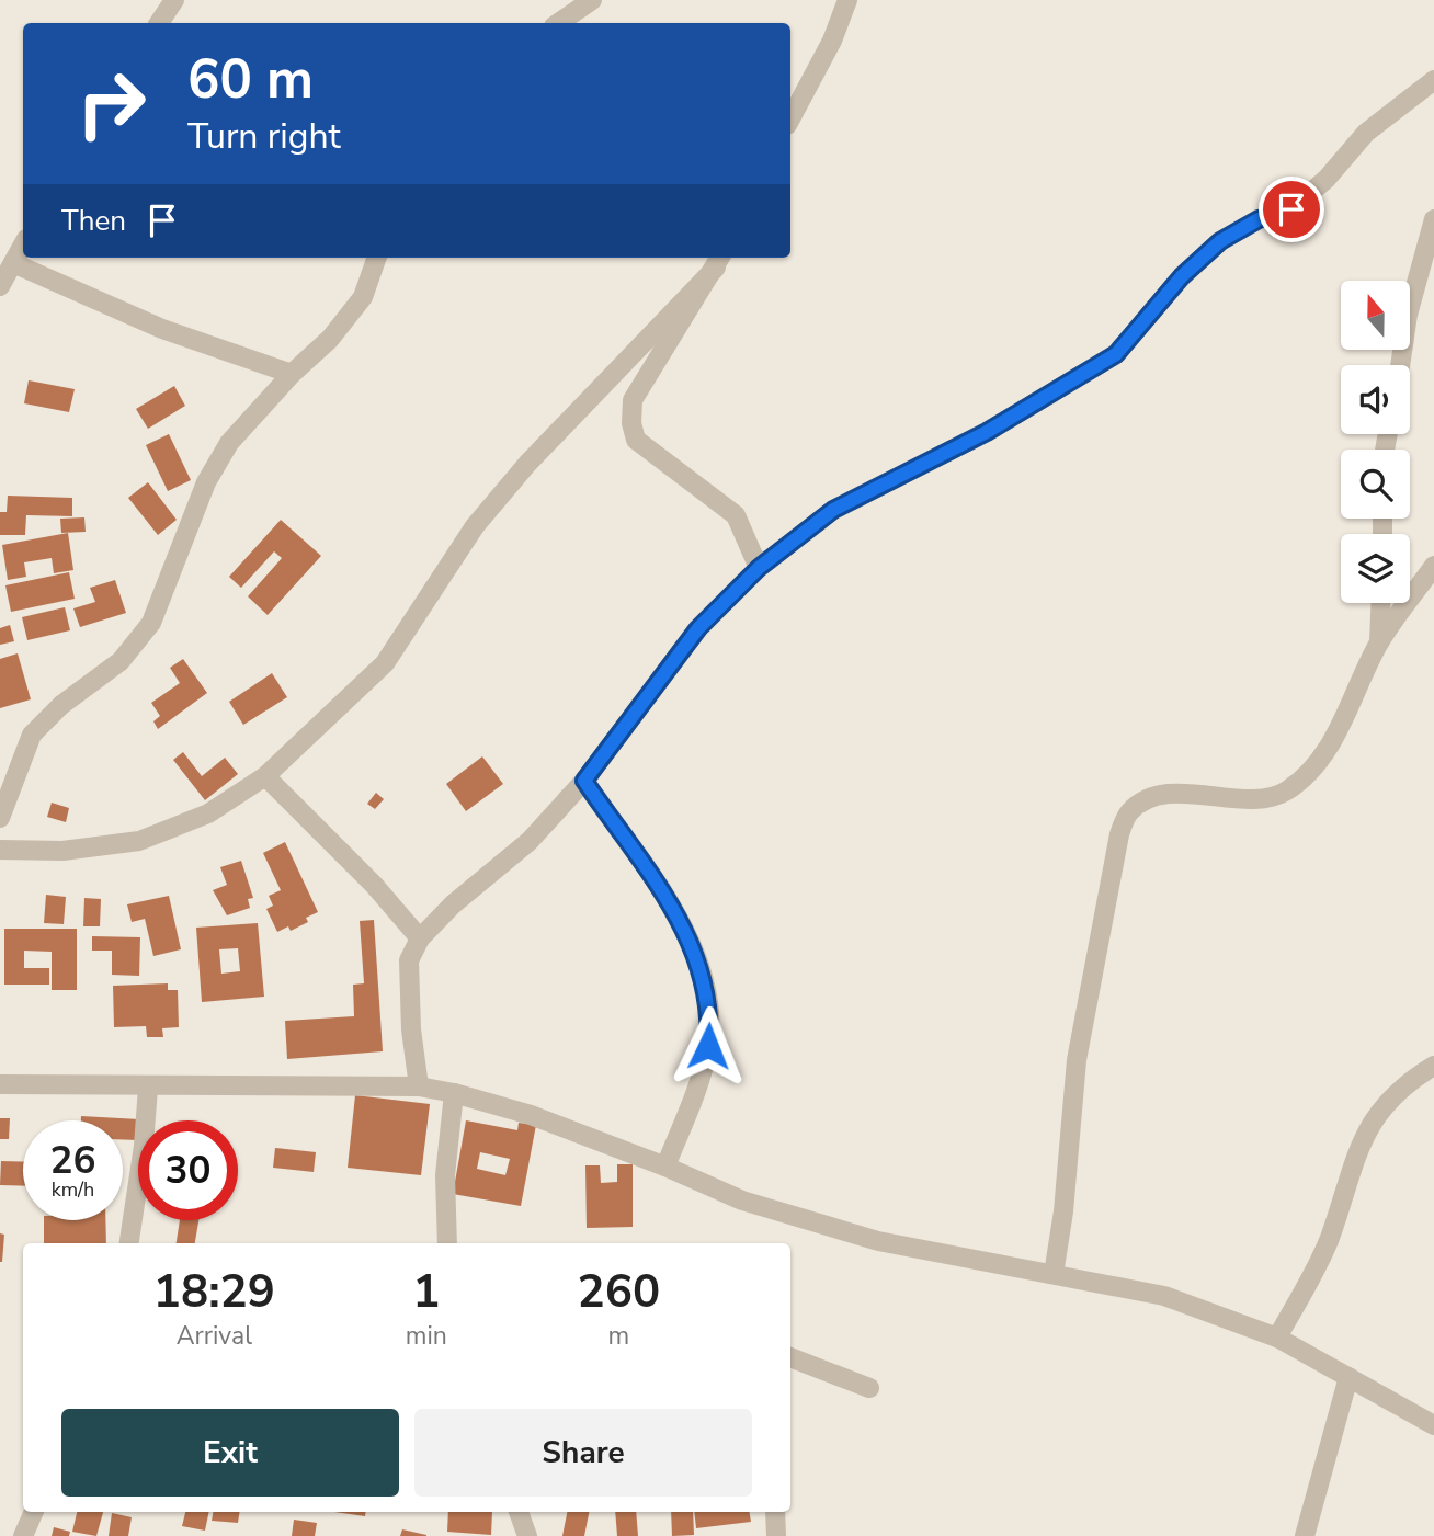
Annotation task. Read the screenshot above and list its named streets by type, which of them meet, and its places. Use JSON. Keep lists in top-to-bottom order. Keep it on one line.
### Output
{"north":"top","page":{"turn":["60 m","Turn right"],"then":"Then","speed":"26 km/h","limit":"30","eta":["18:29","Arrival","1","min","260","m"],"buttons":["Exit","Share"]}}
